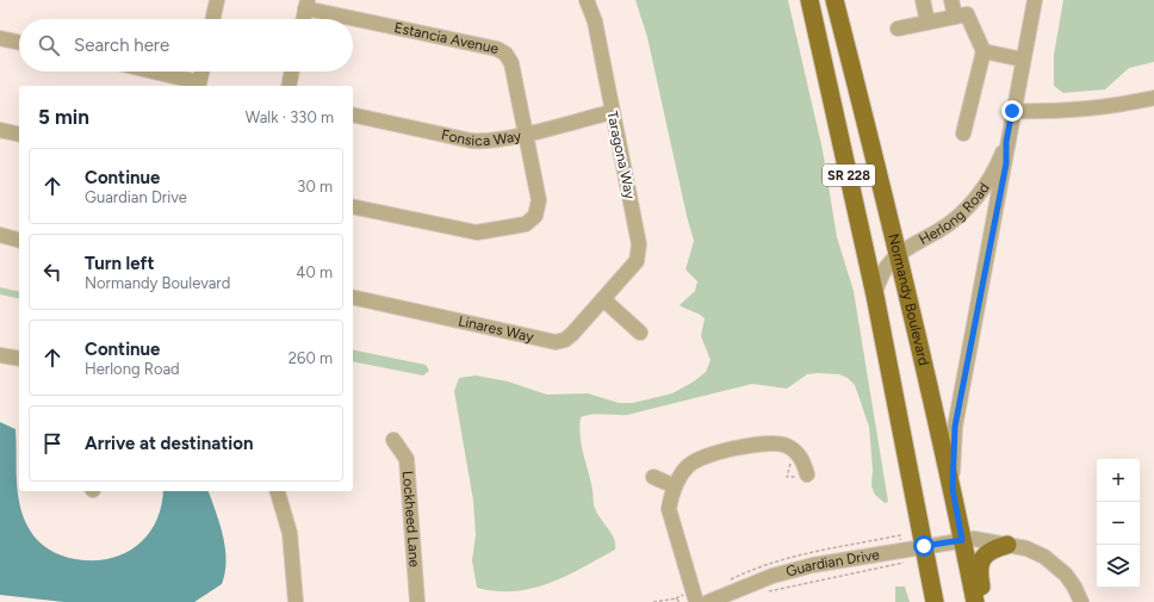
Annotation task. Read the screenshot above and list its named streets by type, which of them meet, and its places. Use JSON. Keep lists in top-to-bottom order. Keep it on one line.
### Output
{"streets":{"main road":["SR 228","Normandy Boulevard"],"street":["Estancia Avenue","Fonsica Way","Taragona Way","Herlong Road","Linares Way","Lockheed Lane","Guardian Drive"]},"crossings":[["Estancia Avenue","Fonsica Way"],["Fonsica Way","Taragona Way"],["Taragona Way","Linares Way"],["SR 228","Herlong Road"],["SR 228","Guardian Drive"],["Herlong Road","Normandy Boulevard"],["Normandy Boulevard","Guardian Drive"]],"page":{"search":"Search here","heading":["5 min","Walk · 330 m"],"list":[["Continue","Guardian Drive","30 m"],["Turn left","Normandy Boulevard","40 m"],["Continue","Herlong Road","260 m"],"Arrive at destination"],"map_buttons":["+","−"]}}
